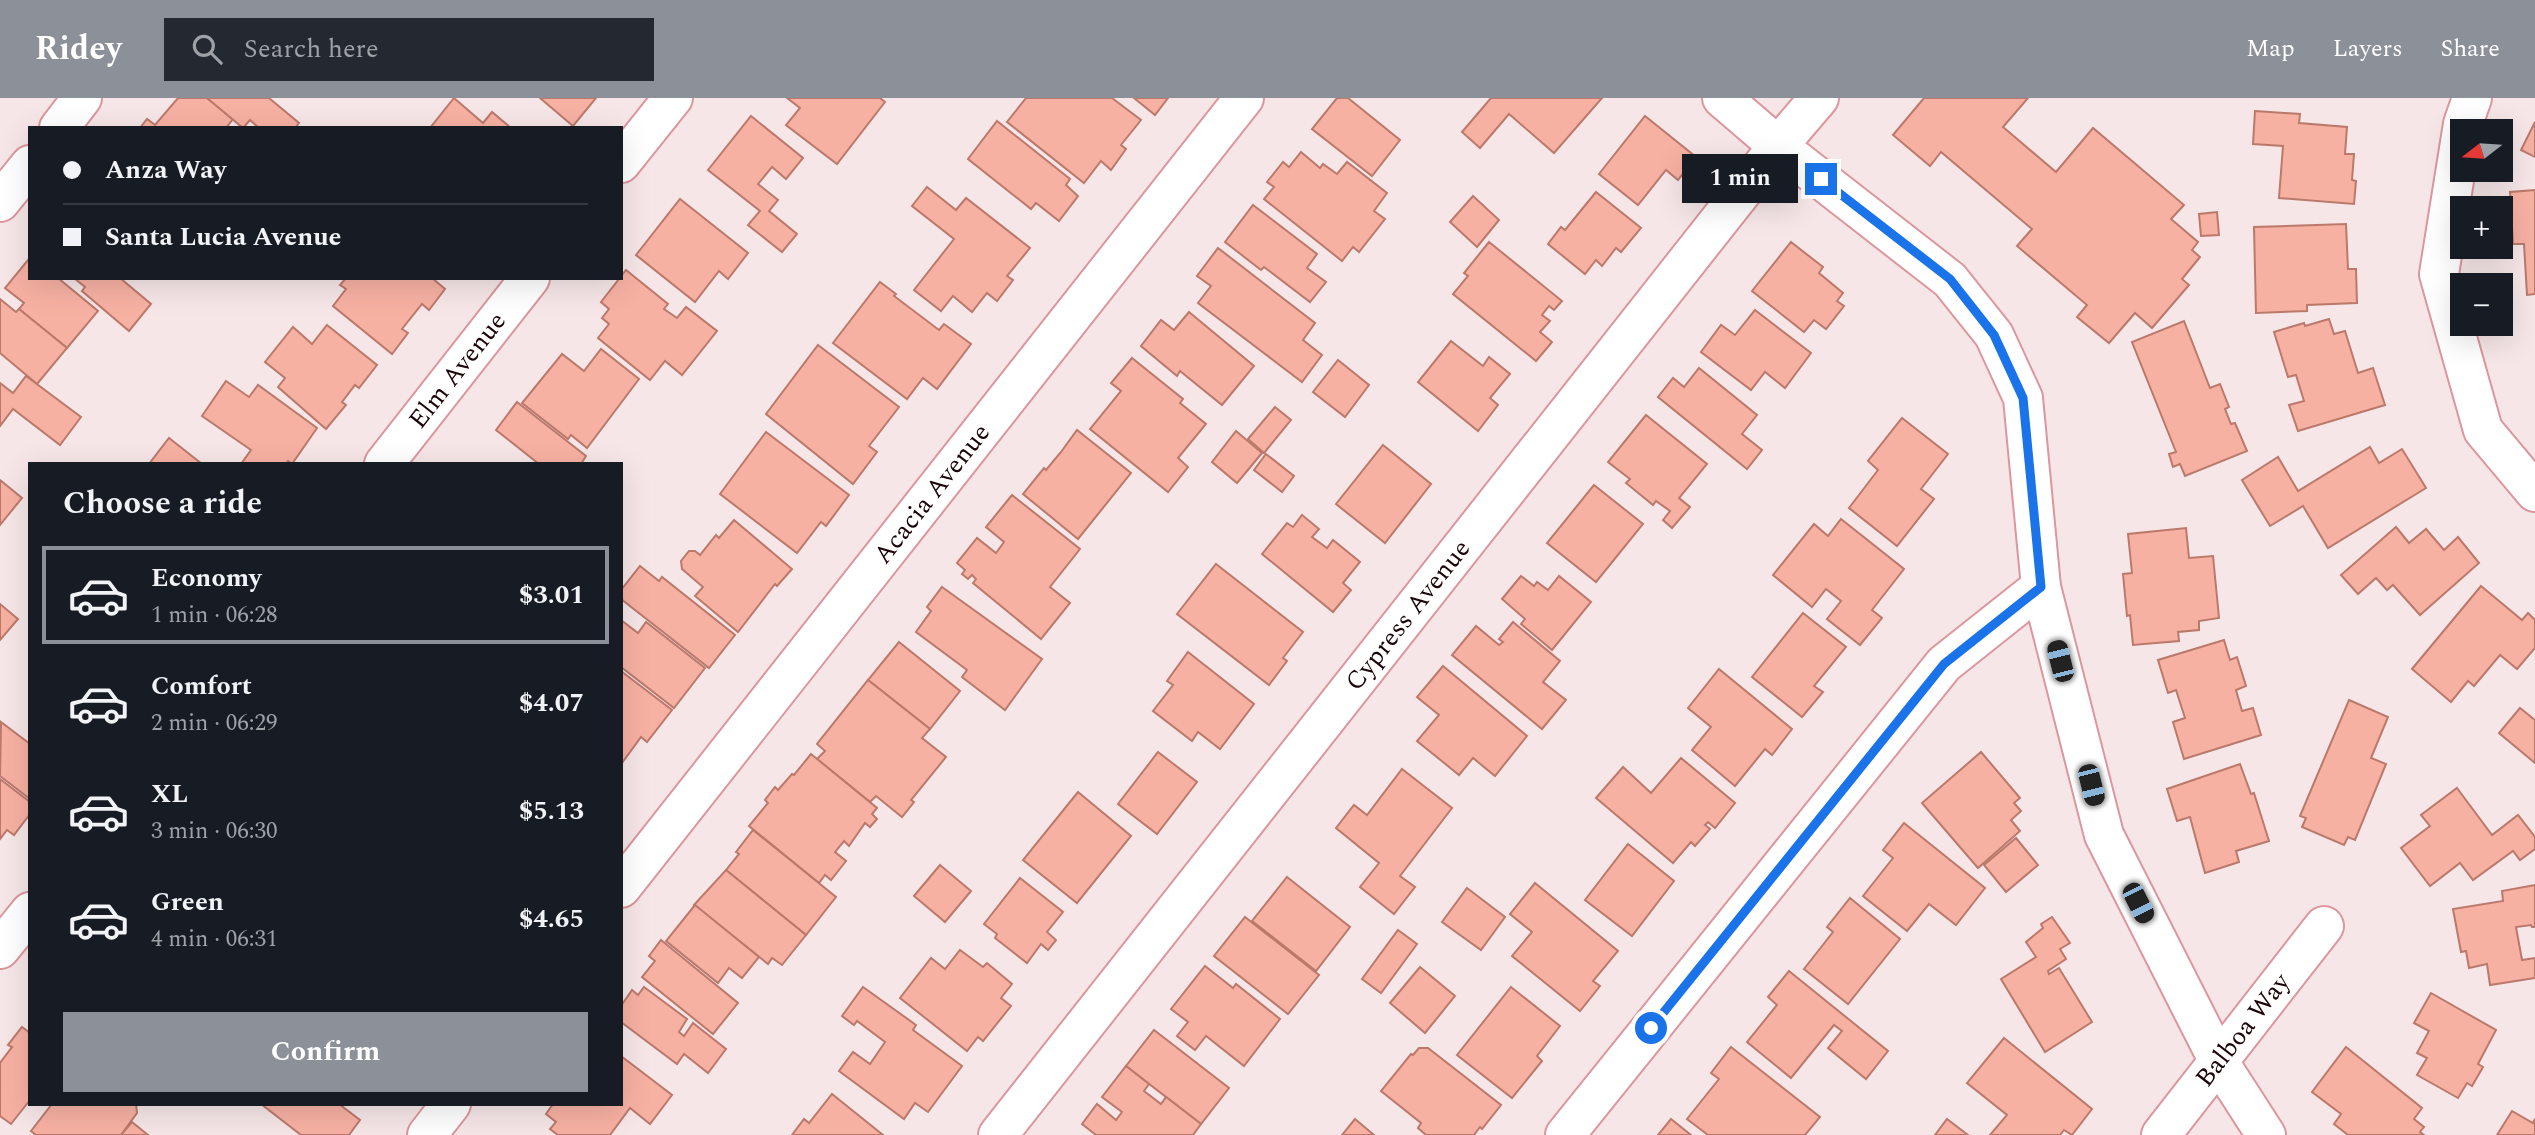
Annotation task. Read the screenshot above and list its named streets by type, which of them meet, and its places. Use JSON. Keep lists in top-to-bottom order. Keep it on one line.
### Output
{"streets":{"street":["Elm Avenue","Acacia Avenue","Cypress Avenue","Balboa Way"]},"north":"left","page":{"header":"Ridey","search":"Search here","nav":["Map","Layers","Share"],"map_buttons":["+","−"],"banner":["Anza Way","Santa Lucia Avenue"],"bubble":"1 min","heading":"Choose a ride","list":[{"name":"Economy","note":"1 min · 06:28","value":"$3.01"},{"name":"Comfort","note":"2 min · 06:29","value":"$4.07"},{"name":"XL","note":"3 min · 06:30","value":"$5.13"},{"name":"Green","note":"4 min · 06:31","value":"$4.65"}],"buttons":"Confirm"}}
